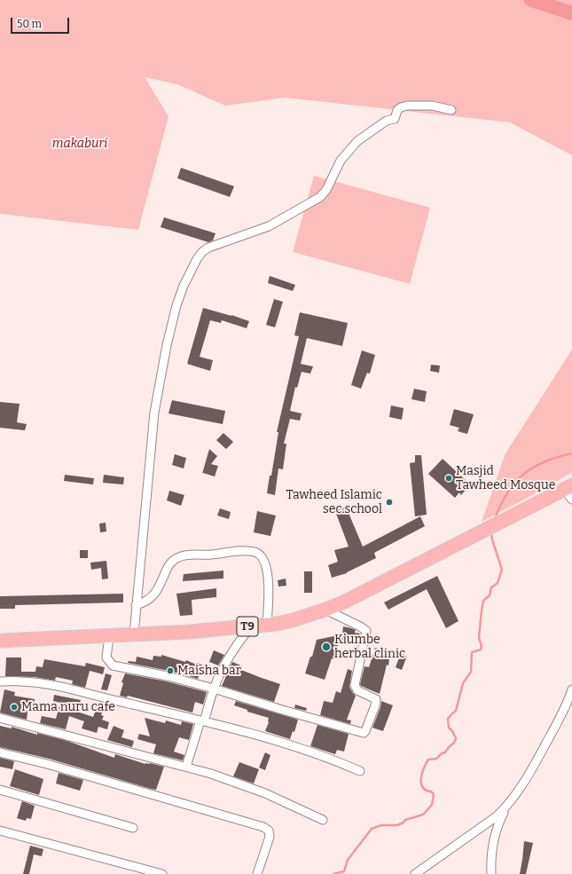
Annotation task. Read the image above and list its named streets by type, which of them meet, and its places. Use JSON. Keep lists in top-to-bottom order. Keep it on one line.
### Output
{"streets":{"highway":["T9"]},"parks":["makaburi"],"places":["Masjid Tawheed Mosque","Tawheed Islamic sec.school","Kiumbe herbal clinic","Maisha bar","Mama nuru cafe"],"scale_bar":"50 m"}
